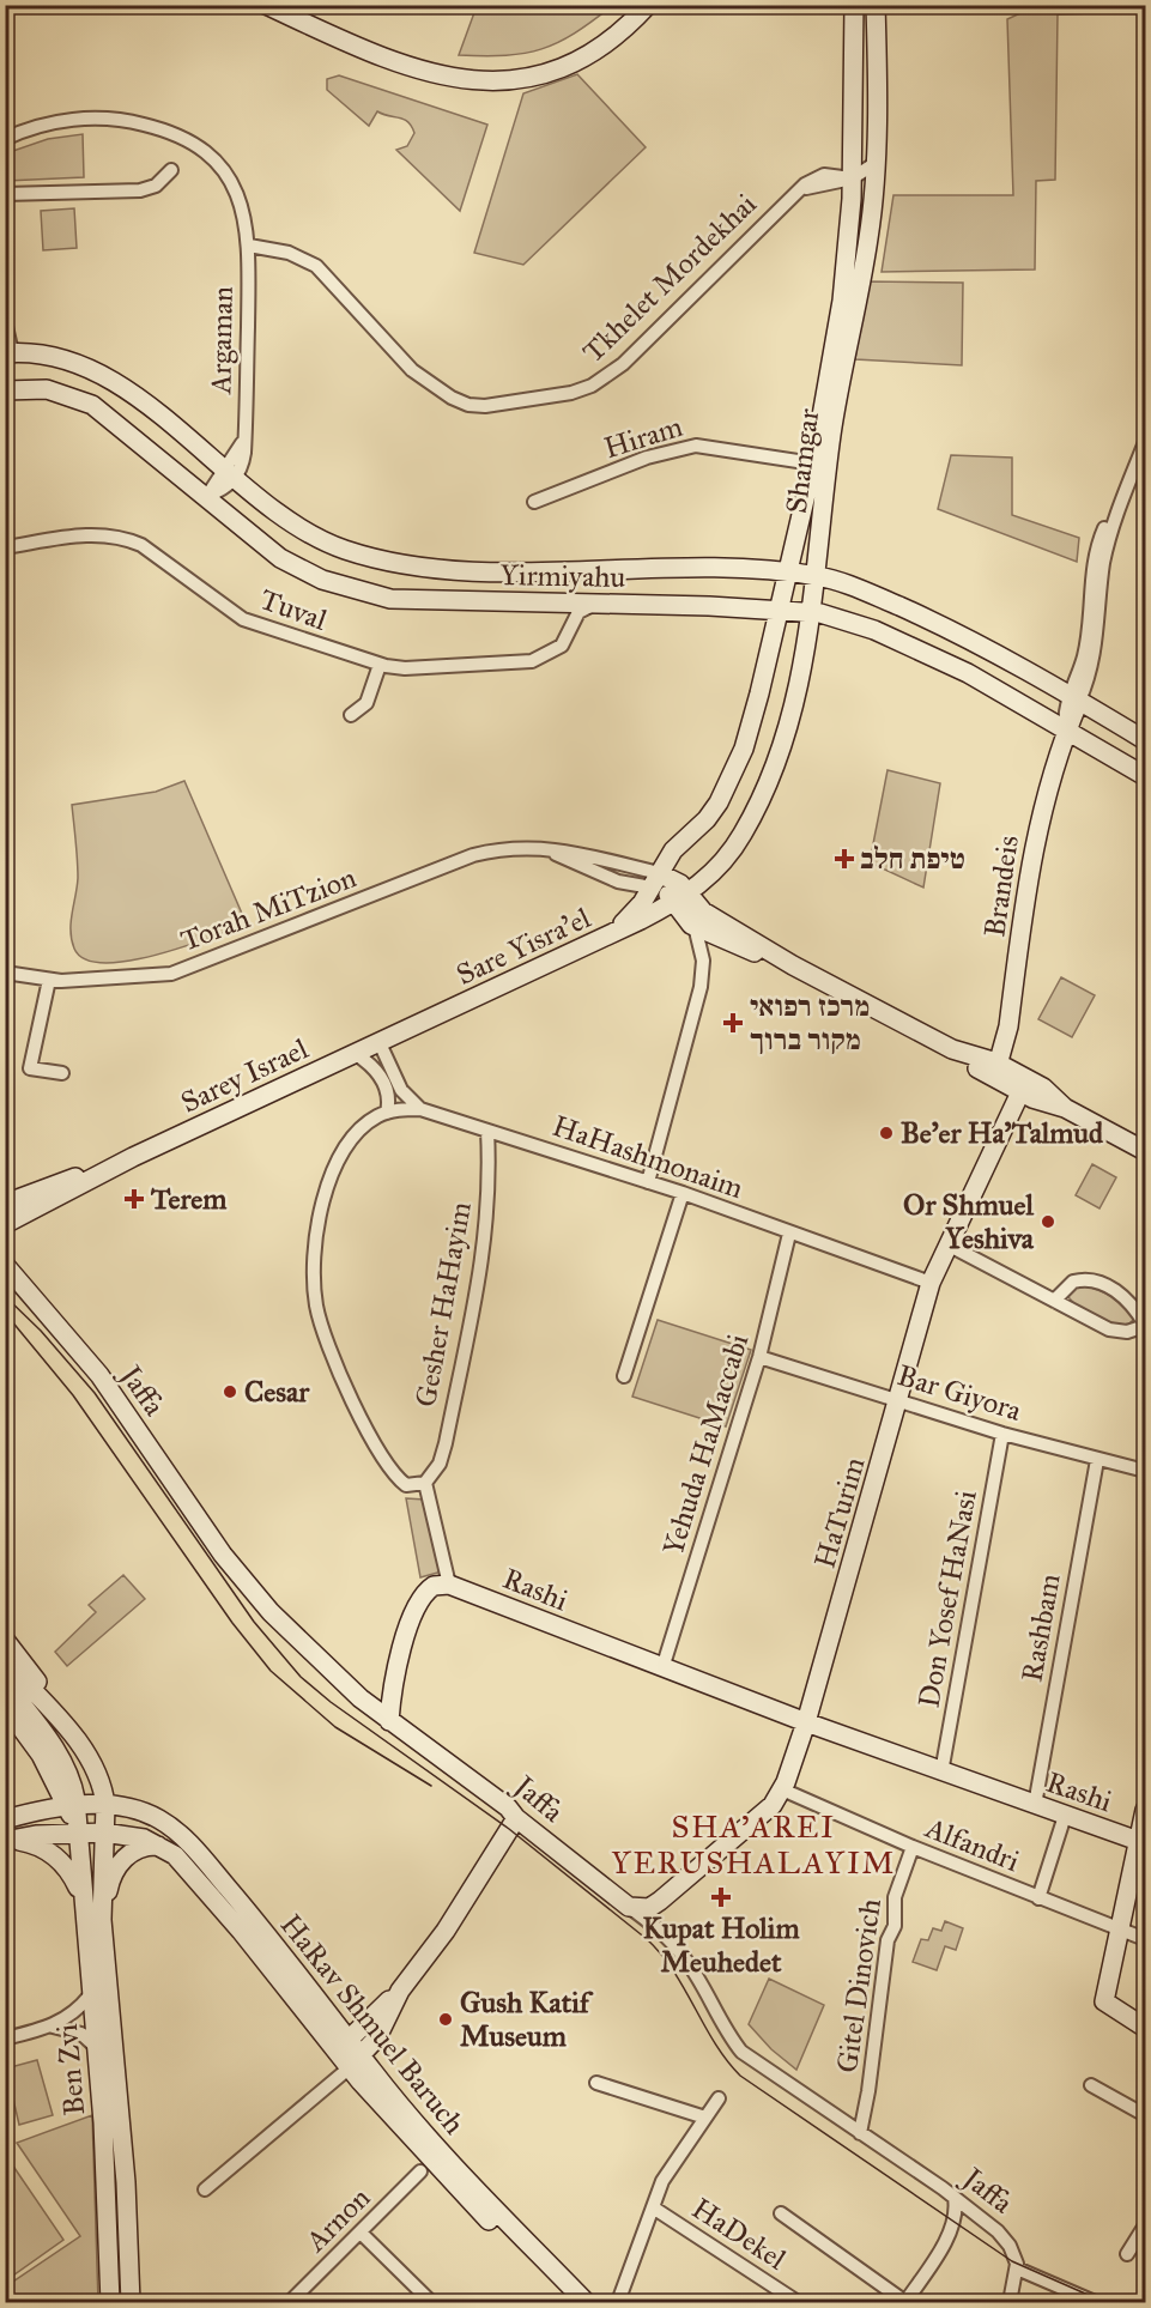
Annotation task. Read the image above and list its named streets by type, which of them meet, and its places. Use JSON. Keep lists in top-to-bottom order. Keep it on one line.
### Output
{"streets":{"street":["Tkhelet Mordekhai","Argaman","Hiram","Shamgar","Yirmiyahu","Tuval","Brandeis","Torah MiTzion","Sare Yisra'el","Sarey Israel","HaHashmonaim","Gesher HaHayim","Jaffa","Bar Giyora","Yehuda HaMaccabi","HaTurim","Rashi","Don Yosef HaNasi","Rashbam","Alfandri","Gitel Dinovich","HaRav Shmuel Baruch","Ben Zvi","Arnon","HaDekel"]},"crossings":[["Tkhelet Mordekhai","Argaman"],["Tkhelet Mordekhai","Shamgar"],["Argaman","Yirmiyahu"],["Hiram","Shamgar"],["Shamgar","Yirmiyahu"],["Shamgar","Torah MiTzion"],["Shamgar","Sare Yisra'el"],["Yirmiyahu","Tuval"],["Yirmiyahu","Brandeis"],["Sare Yisra'el","Sarey Israel"],["HaHashmonaim","Gesher HaHayim"],["HaHashmonaim","Yehuda HaMaccabi"],["HaHashmonaim","HaTurim"],["Jaffa","HaTurim"],["Jaffa","Gitel Dinovich"],["Bar Giyora","Yehuda HaMaccabi"],["Bar Giyora","HaTurim"],["Bar Giyora","Don Yosef HaNasi"],["Bar Giyora","Rashbam"],["Yehuda HaMaccabi","Rashi"],["HaTurim","Rashi"],["HaTurim","Alfandri"],["Rashi","Don Yosef HaNasi"],["Rashi","Rashbam"],["Alfandri","Gitel Dinovich"],["HaRav Shmuel Baruch","Ben Zvi"]],"districts":["SHA'AREI YERUSHALAYIM"],"places":{"health":["טיפת חלב","מרכז רפואי מקור ברוך","Terem","Kupat Holim Meuhedet"],"other":["Be'er Ha'Talmud","Or Shmuel Yeshiva","Cesar","Gush Katif Museum"]}}
